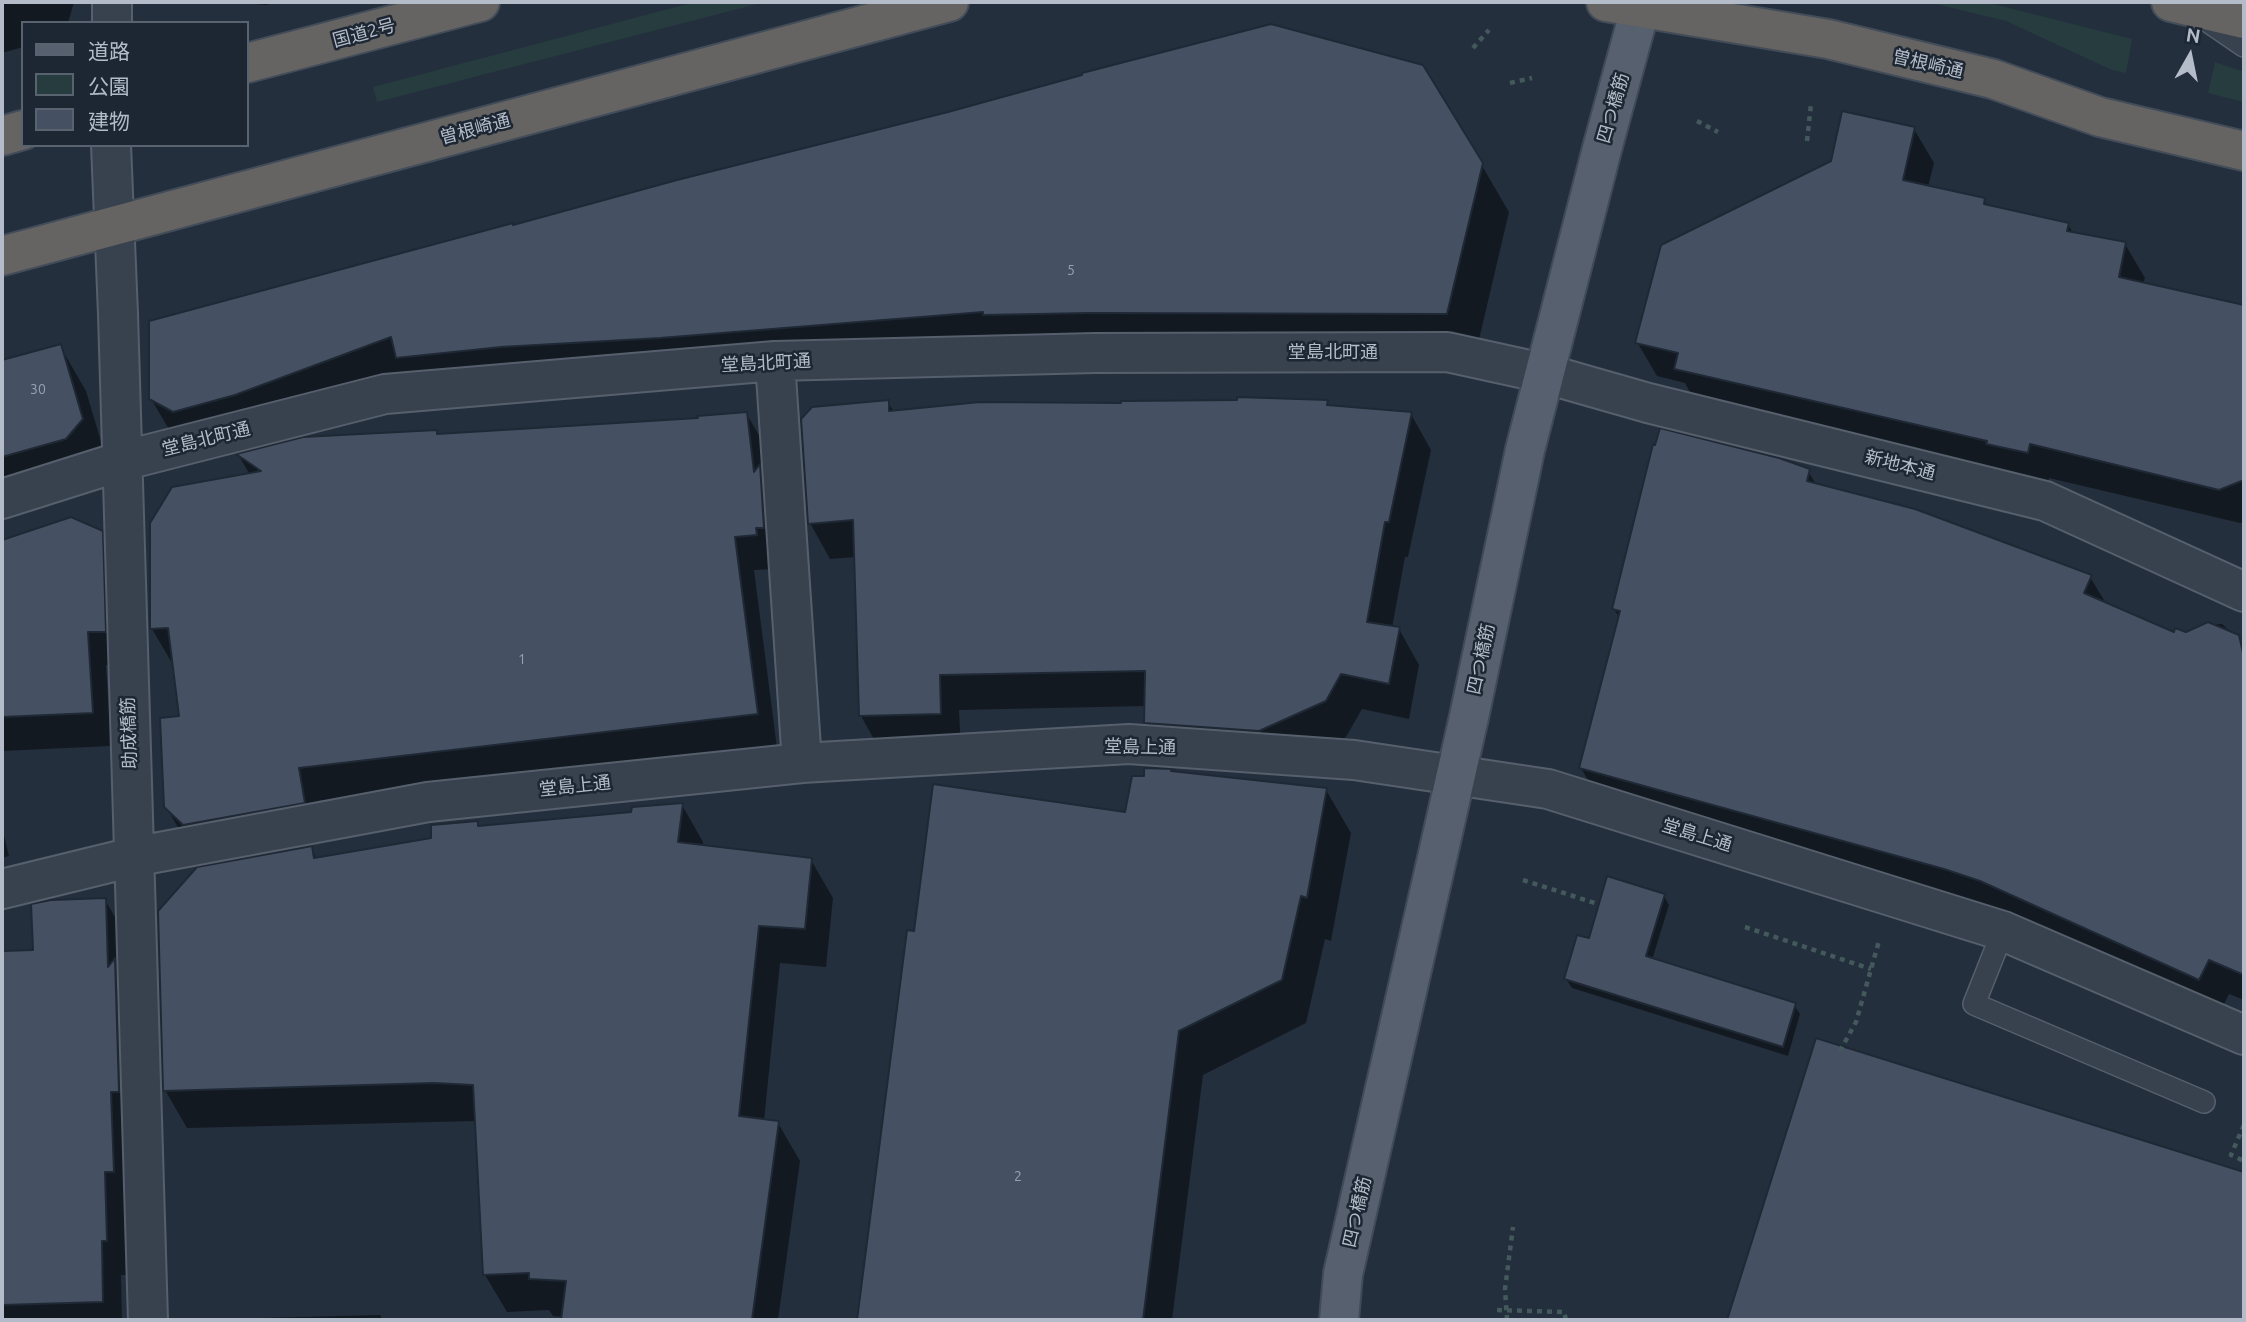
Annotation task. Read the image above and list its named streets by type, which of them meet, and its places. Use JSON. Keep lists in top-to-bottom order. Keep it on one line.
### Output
{"streets":{"highway":["国道2号","曽根崎通"],"main road":["四つ橋筋"],"street":["堂島北町通","新地本通","助成橋筋","堂島上通"]},"crossings":[["曽根崎通","四つ橋筋"],["曽根崎通","助成橋筋"],["四つ橋筋","堂島北町通"],["四つ橋筋","新地本通"],["四つ橋筋","堂島上通"],["堂島北町通","新地本通"],["堂島北町通","助成橋筋"],["助成橋筋","堂島上通"]],"house_numbers":["5","30","1","2"],"legend":["道路","公園","建物"],"north":"top"}
